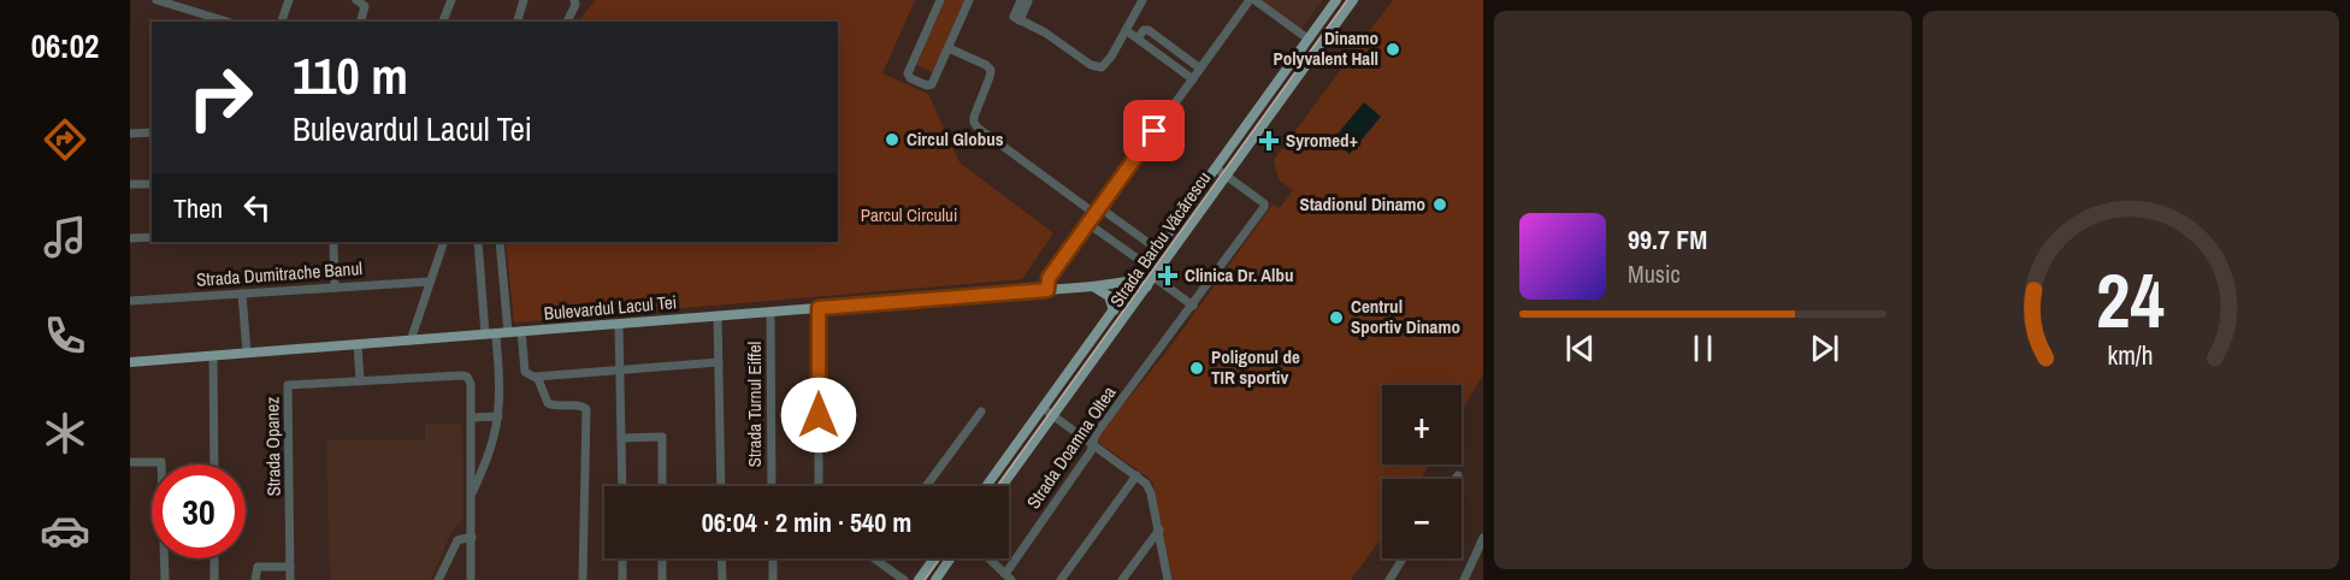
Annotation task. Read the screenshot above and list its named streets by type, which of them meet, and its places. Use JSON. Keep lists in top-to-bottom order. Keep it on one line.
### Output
{"streets":{"main road":["Strada Barbu Văcărescu","Bulevardul Lacul Tei"],"street":["Strada Dumitrache Banul","Strada Turnul Eiffel","Strada Opanez","Strada Doamna Oltea"]},"crossings":[["Strada Barbu Văcărescu","Bulevardul Lacul Tei"],["Strada Barbu Văcărescu","Strada Doamna Oltea"],["Bulevardul Lacul Tei","Strada Turnul Eiffel"]],"parks":["Parcul Circului"],"places":{"other":["Dinamo Polyvalent Hall","Circul Globus","Stadionul Dinamo","Centrul Sportiv Dinamo","Poligonul de TIR sportiv"],"health":["Syromed+","Clinica Dr. Albu"]},"page":{"tabs":"06:02","turn":["110 m","Bulevardul Lacul Tei"],"then":"Then","song":["99.7 FM","Music"],"map_buttons":["+","−"],"limit":"30","trip":"06:04 · 2 min · 540 m","gauge":["24","km/h"]}}
